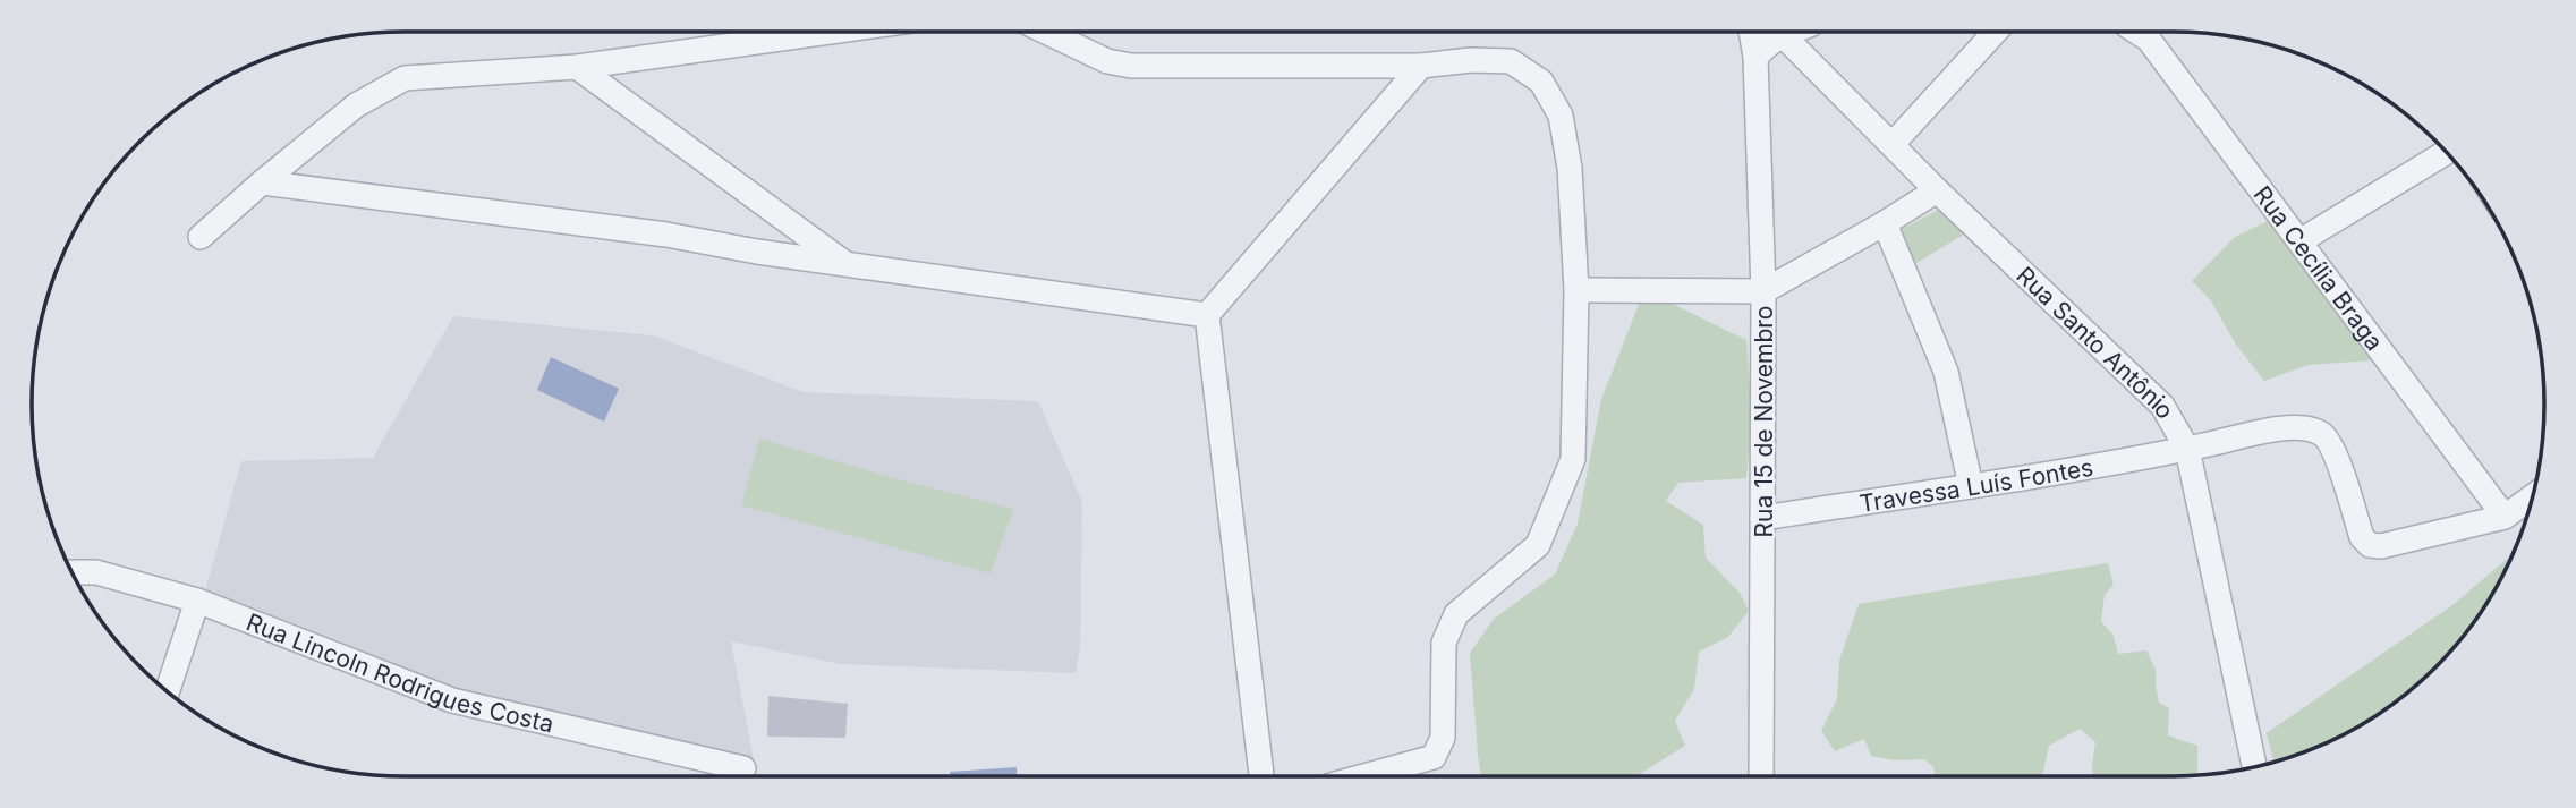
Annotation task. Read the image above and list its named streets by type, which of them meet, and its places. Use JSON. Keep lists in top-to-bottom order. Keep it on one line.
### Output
{"streets":{"street":["Rua Cecília Braga","Rua Santo Antônio","Rua 15 de Novembro","Travessa Luís Fontes","Rua Lincoln Rodrigues Costa"]},"crossings":[["Rua Cecília Braga","Travessa Luís Fontes"],["Rua Santo Antônio","Travessa Luís Fontes"],["Rua 15 de Novembro","Travessa Luís Fontes"]]}
